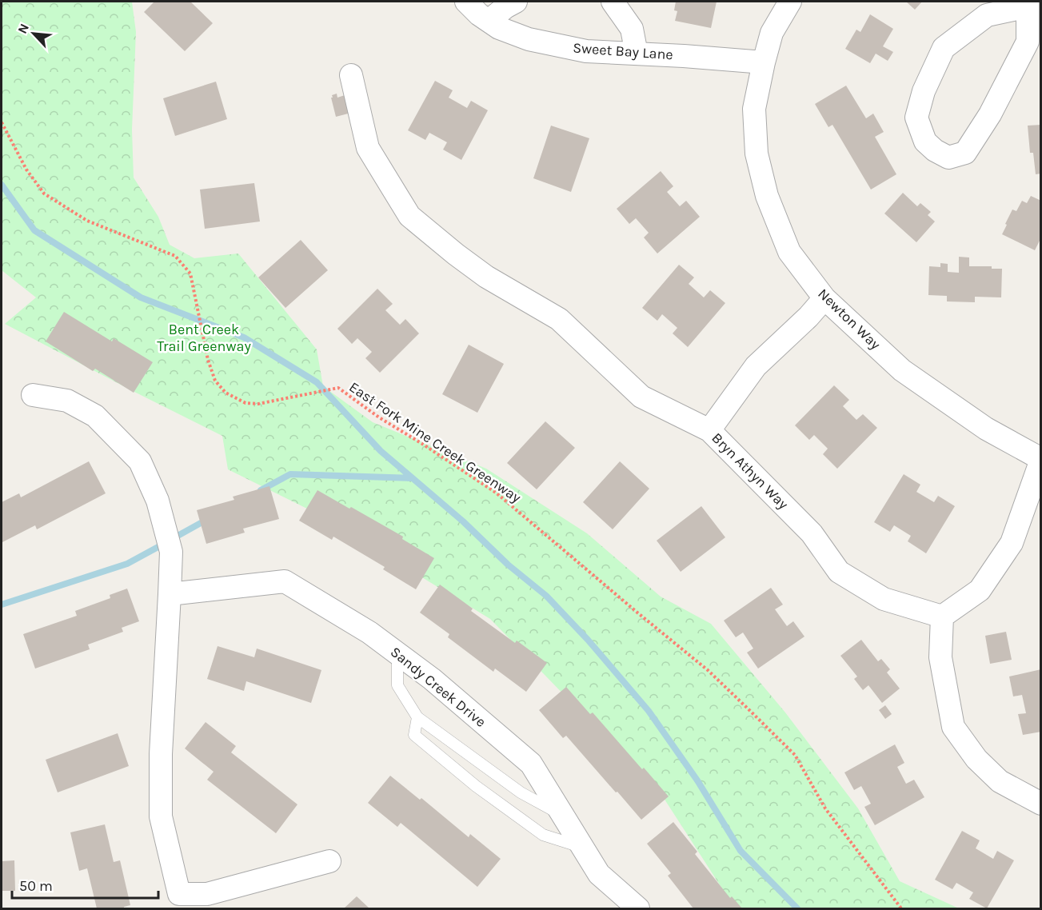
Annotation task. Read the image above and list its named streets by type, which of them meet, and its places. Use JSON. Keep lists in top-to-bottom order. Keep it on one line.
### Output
{"streets":{"street":["Sweet Bay Lane","Newton Way","Bryn Athyn Way","Sandy Creek Drive"],"path":["East Fork Mine Creek Greenway"]},"crossings":[["Sweet Bay Lane","Newton Way"]],"parks":["Bent Creek Trail Greenway"],"scale_bar":"50 m","north":"top left"}
